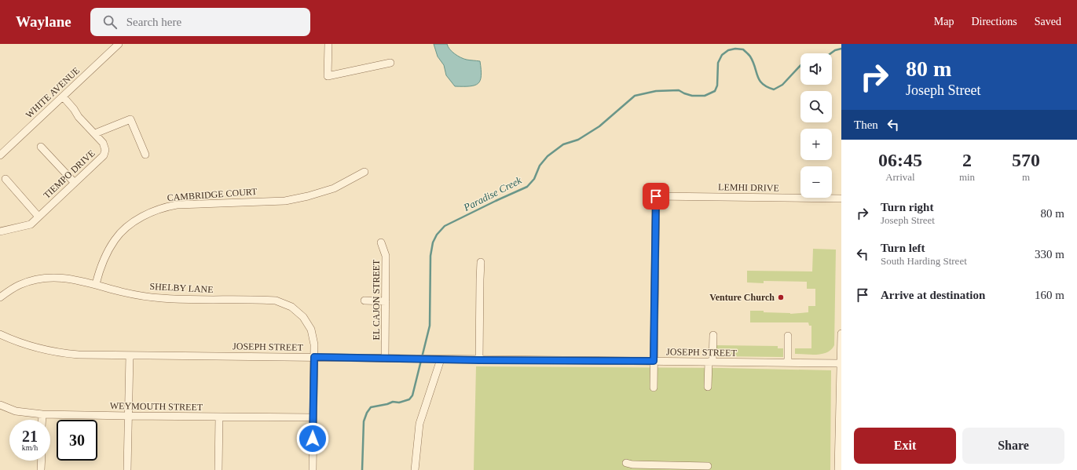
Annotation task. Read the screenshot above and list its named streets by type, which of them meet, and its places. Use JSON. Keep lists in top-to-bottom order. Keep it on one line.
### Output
{"streets":{"street":["WHITE AVENUE","TIEMPO DRIVE","LEMHI DRIVE","CAMBRIDGE COURT","SHELBY LANE","EL CAJON STREET","JOSEPH STREET","WEYMOUTH STREET"]},"crossings":[["WHITE AVENUE","TIEMPO DRIVE"],["LEMHI DRIVE","JOSEPH STREET"],["CAMBRIDGE COURT","SHELBY LANE"],["SHELBY LANE","JOSEPH STREET"],["SHELBY LANE","WEYMOUTH STREET"],["EL CAJON STREET","JOSEPH STREET"]],"water":["Paradise Creek"],"places":["Venture Church"],"page":{"header":"Waylane","search":"Search here","nav":["Map","Directions","Saved"],"turn":["80 m","Joseph Street"],"map_buttons":["+","−"],"then":"Then","eta":["06:45","Arrival","2","min","570","m"],"list":[{"name":"Turn right","note":"Joseph Street","value":"80 m"},{"name":"Turn left","note":"South Harding Street","value":"330 m"},{"name":"Arrive at destination","value":"160 m"}],"speed":"21 km/h","limit":"30","buttons":["Exit","Share"]}}
